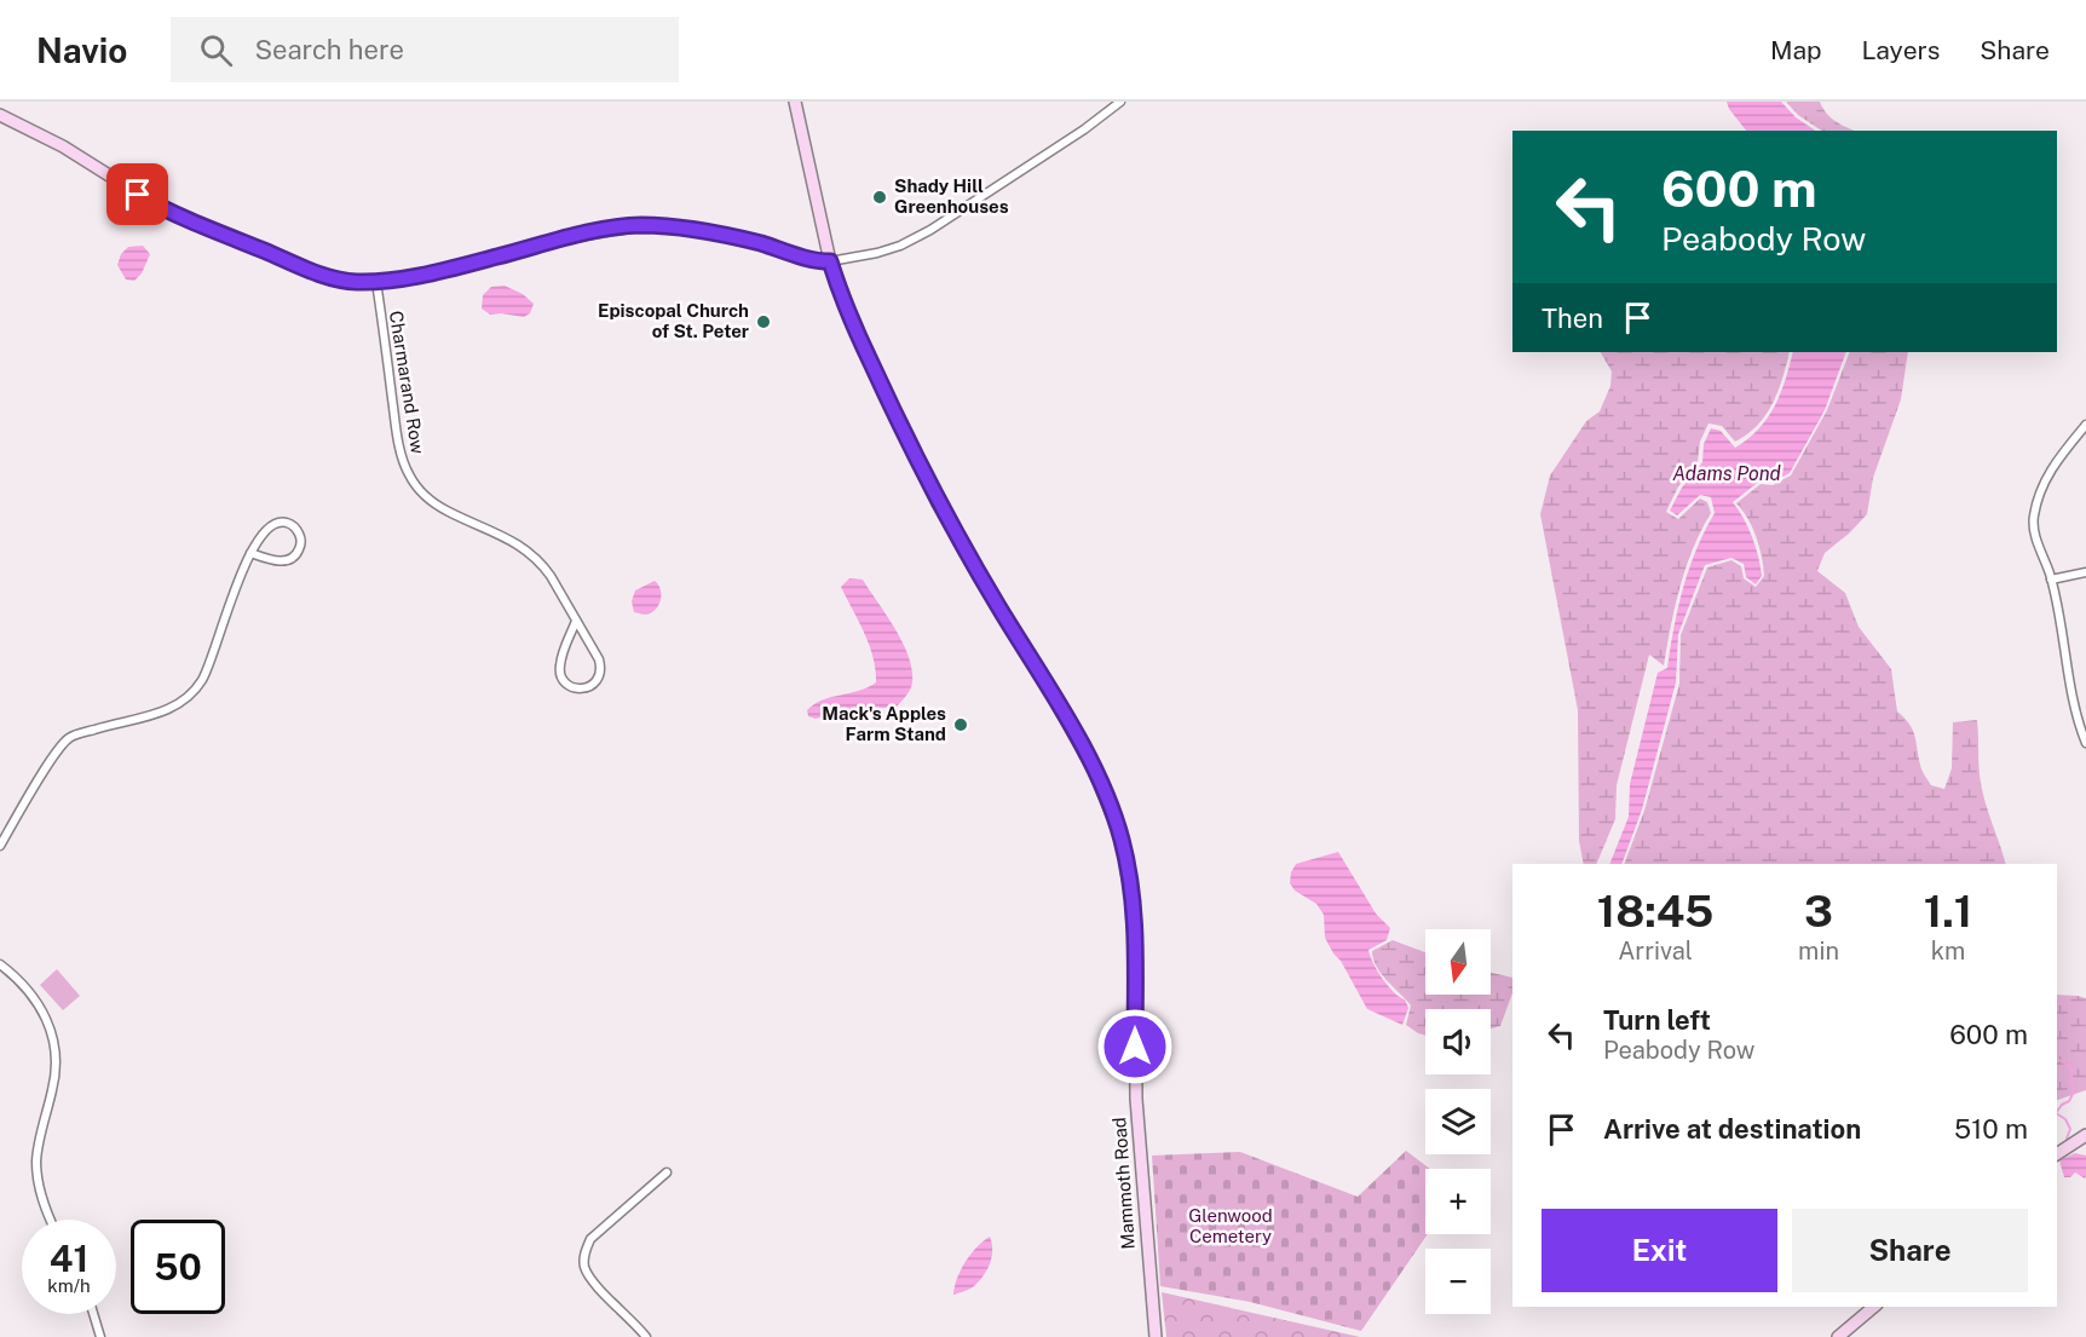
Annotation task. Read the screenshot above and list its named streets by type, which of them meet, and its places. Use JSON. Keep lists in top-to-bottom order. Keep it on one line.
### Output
{"streets":{"main road":["Mammoth Road"],"street":["Charmarand Row"]},"water":["Adams Pond"],"parks":["Glenwood Cemetery"],"places":["Shady Hill Greenhouses","Episcopal Church of St. Peter","Mack's Apples Farm Stand"],"north":"bottom","page":{"header":"Navio","search":"Search here","nav":["Map","Layers","Share"],"turn":["600 m","Peabody Row"],"then":"Then","eta":["18:45","Arrival","3","min","1.1","km"],"map_buttons":["+","−"],"list":[{"name":"Turn left","note":"Peabody Row","value":"600 m"},{"name":"Arrive at destination","value":"510 m"}],"buttons":["Exit","Share"],"speed":"41 km/h","limit":"50"}}
